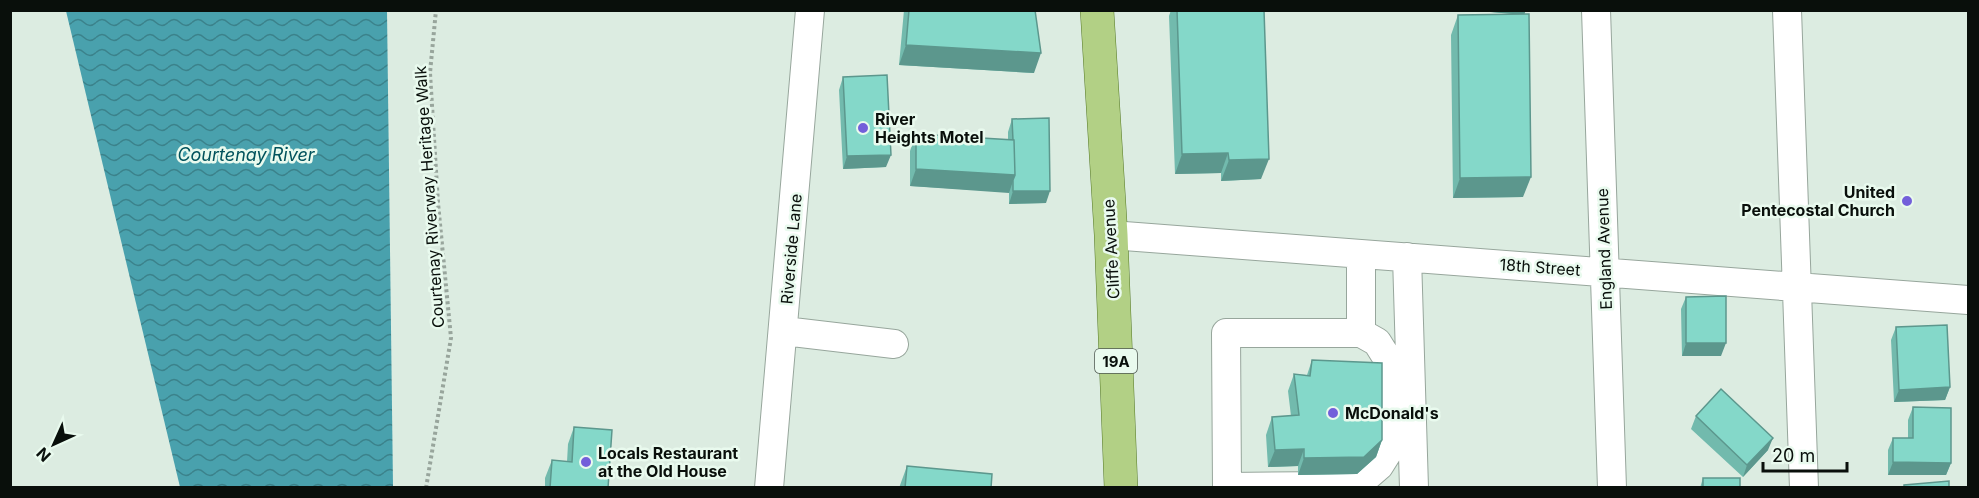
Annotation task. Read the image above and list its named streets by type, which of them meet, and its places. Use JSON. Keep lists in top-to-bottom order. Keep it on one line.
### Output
{"streets":{"main road":["Cliffe Avenue","19A"],"street":["Riverside Lane","England Avenue","18th Street"],"path":["Courtenay Riverway Heritage Walk"]},"crossings":[["Cliffe Avenue","18th Street"],["England Avenue","18th Street"]],"water":["Courtenay River"],"places":["River Heights Motel","United Pentecostal Church","McDonald's","Locals Restaurant at the Old House"],"scale_bar":"20 m","north":"bottom left"}
